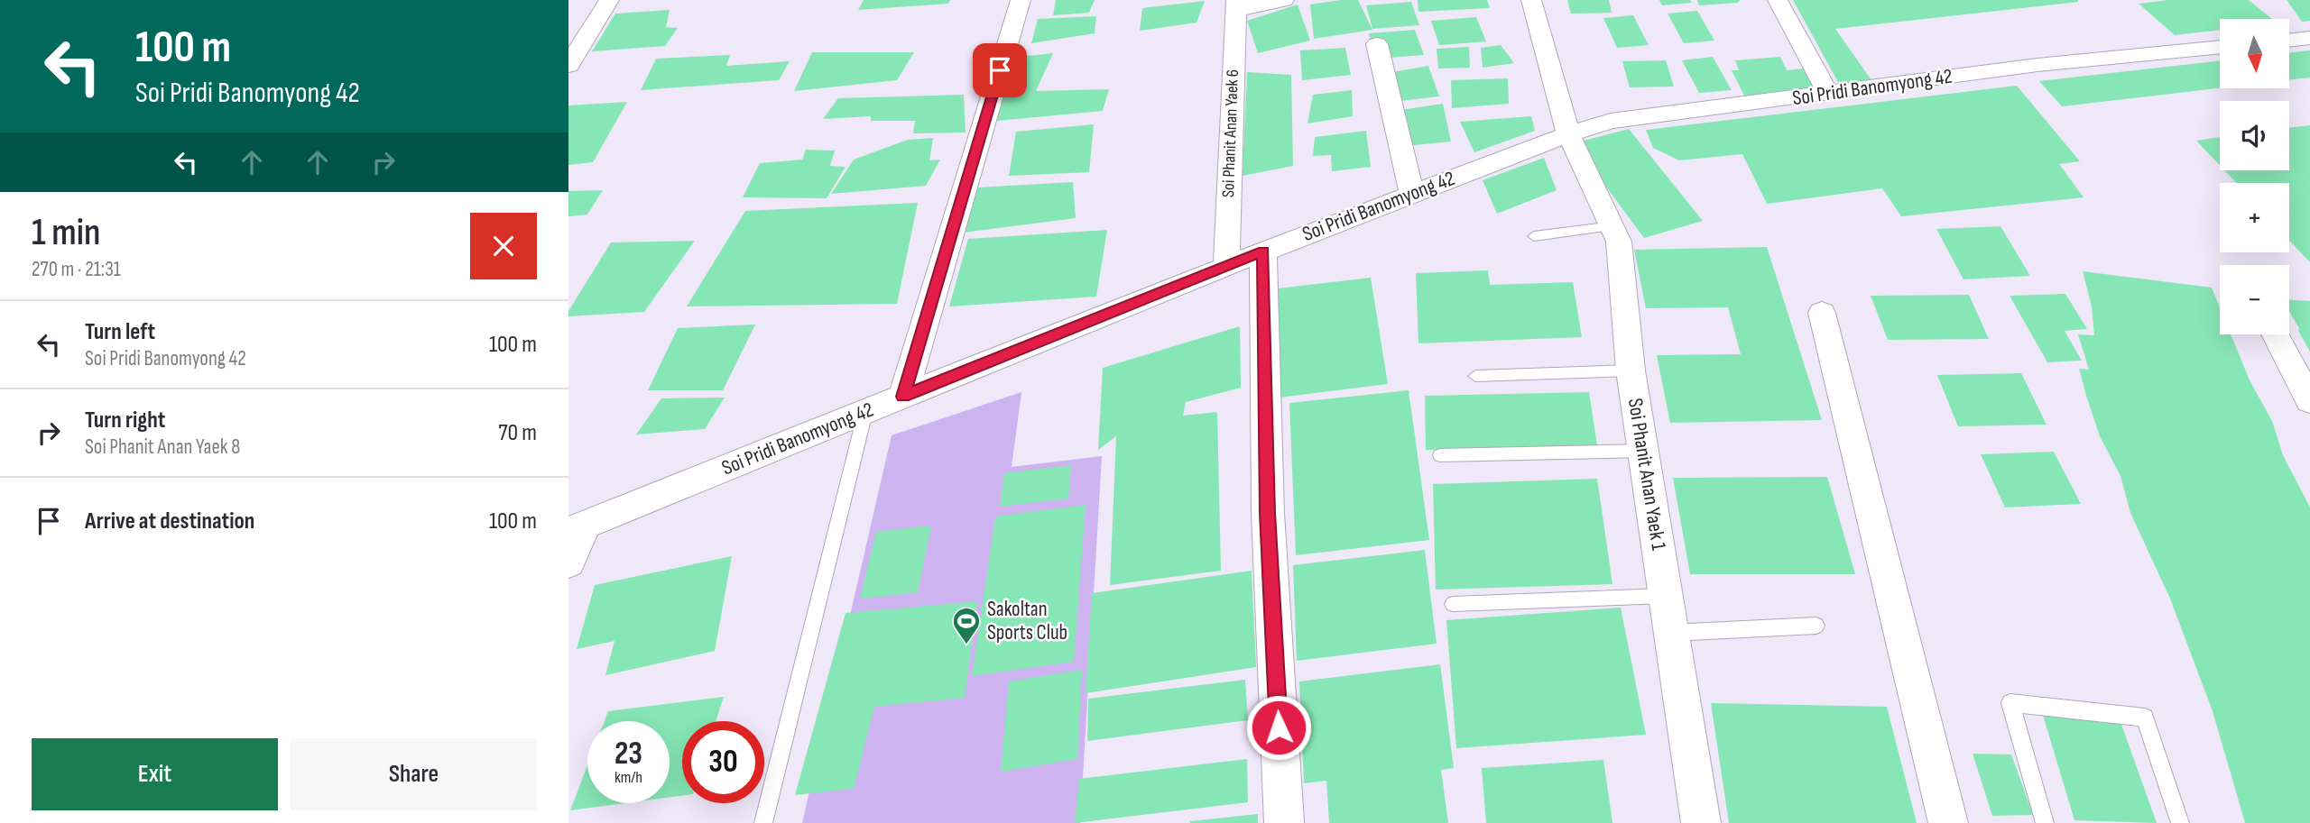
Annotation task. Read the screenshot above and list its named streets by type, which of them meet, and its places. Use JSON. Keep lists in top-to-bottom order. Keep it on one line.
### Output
{"streets":{"street":["Soi Pridi Banomyong 42","Soi Phanit Anan Yaek 6","Soi Phanit Anan Yaek 1"]},"crossings":[["Soi Pridi Banomyong 42","Soi Phanit Anan Yaek 6"],["Soi Pridi Banomyong 42","Soi Phanit Anan Yaek 1"]],"places":{"sports":["Sakoltan Sports Club"]},"north":"bottom","page":{"turn":["100 m","Soi Pridi Banomyong 42"],"map_buttons":["+","−"],"heading":["1 min","270 m · 21:31"],"list":[{"name":"Turn left","note":"Soi Pridi Banomyong 42","value":"100 m"},{"name":"Turn right","note":"Soi Phanit Anan Yaek 8","value":"70 m"},{"name":"Arrive at destination","value":"100 m"}],"speed":"23 km/h","limit":"30","buttons":["Exit","Share"]}}
